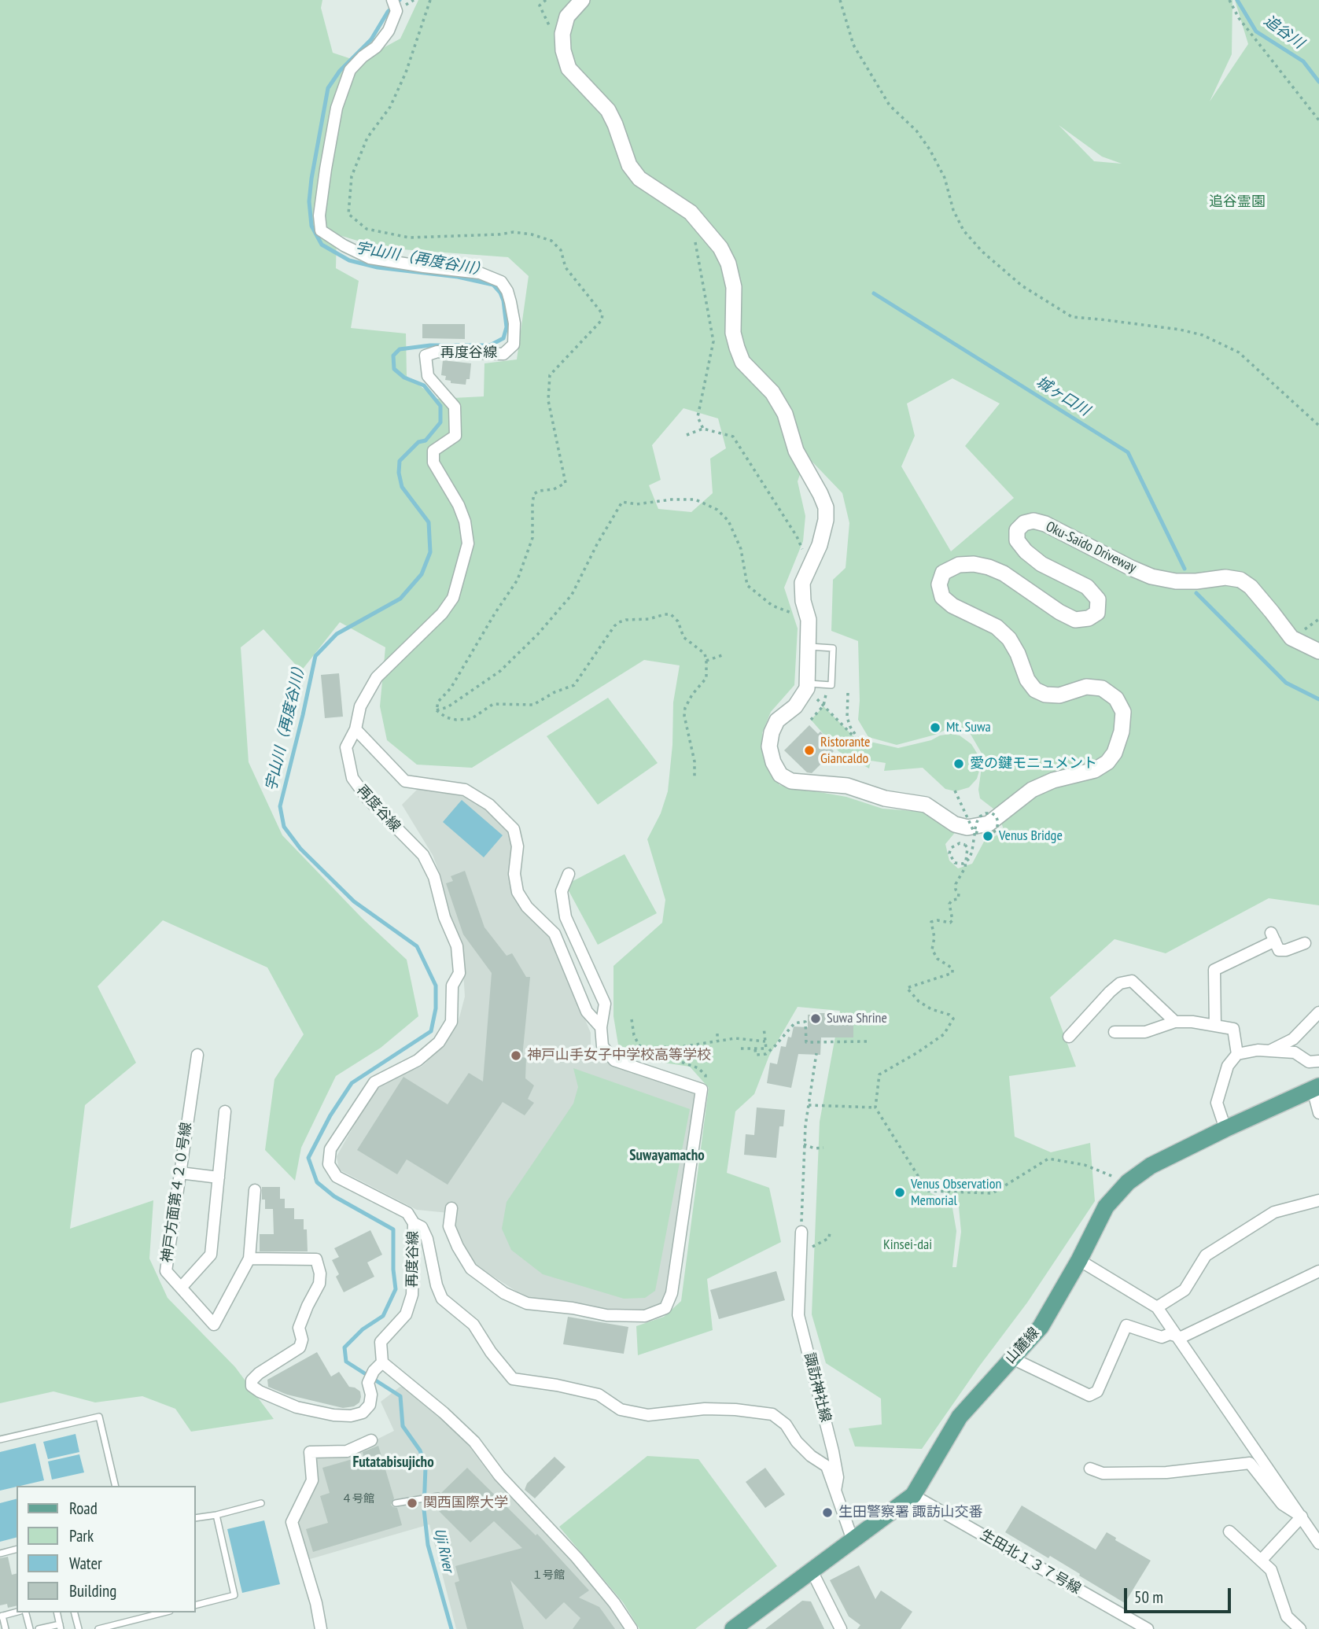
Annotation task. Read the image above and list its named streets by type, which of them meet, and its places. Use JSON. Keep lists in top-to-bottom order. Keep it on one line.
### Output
{"streets":{"main road":["山麓線"],"street":["再度谷線","Oku-Saido Driveway","神戸方面第４２０号線","諏訪神社線","生田北１３７号線"]},"crossings":[["山麓線","諏訪神社線"],["山麓線","生田北１３７号線"]],"districts":["Suwayamacho","Futatabisujicho"],"water":["追谷川","宇山川（再度谷川）","城ヶ口川","Uji River"],"parks":["追谷霊園","Kinsei-dai"],"places":["Mt. Suwa","Ristorante Giancaldo","愛の鍵モニュメント","Venus Bridge","Suwa Shrine","神戸山手女子中学校高等学校","Venus Observation Memorial","関西国際大学","生田警察署 諏訪山交番"],"house_numbers":["４号館","１号館"],"legend":["Road","Park","Water","Building"],"scale_bar":"50 m"}
